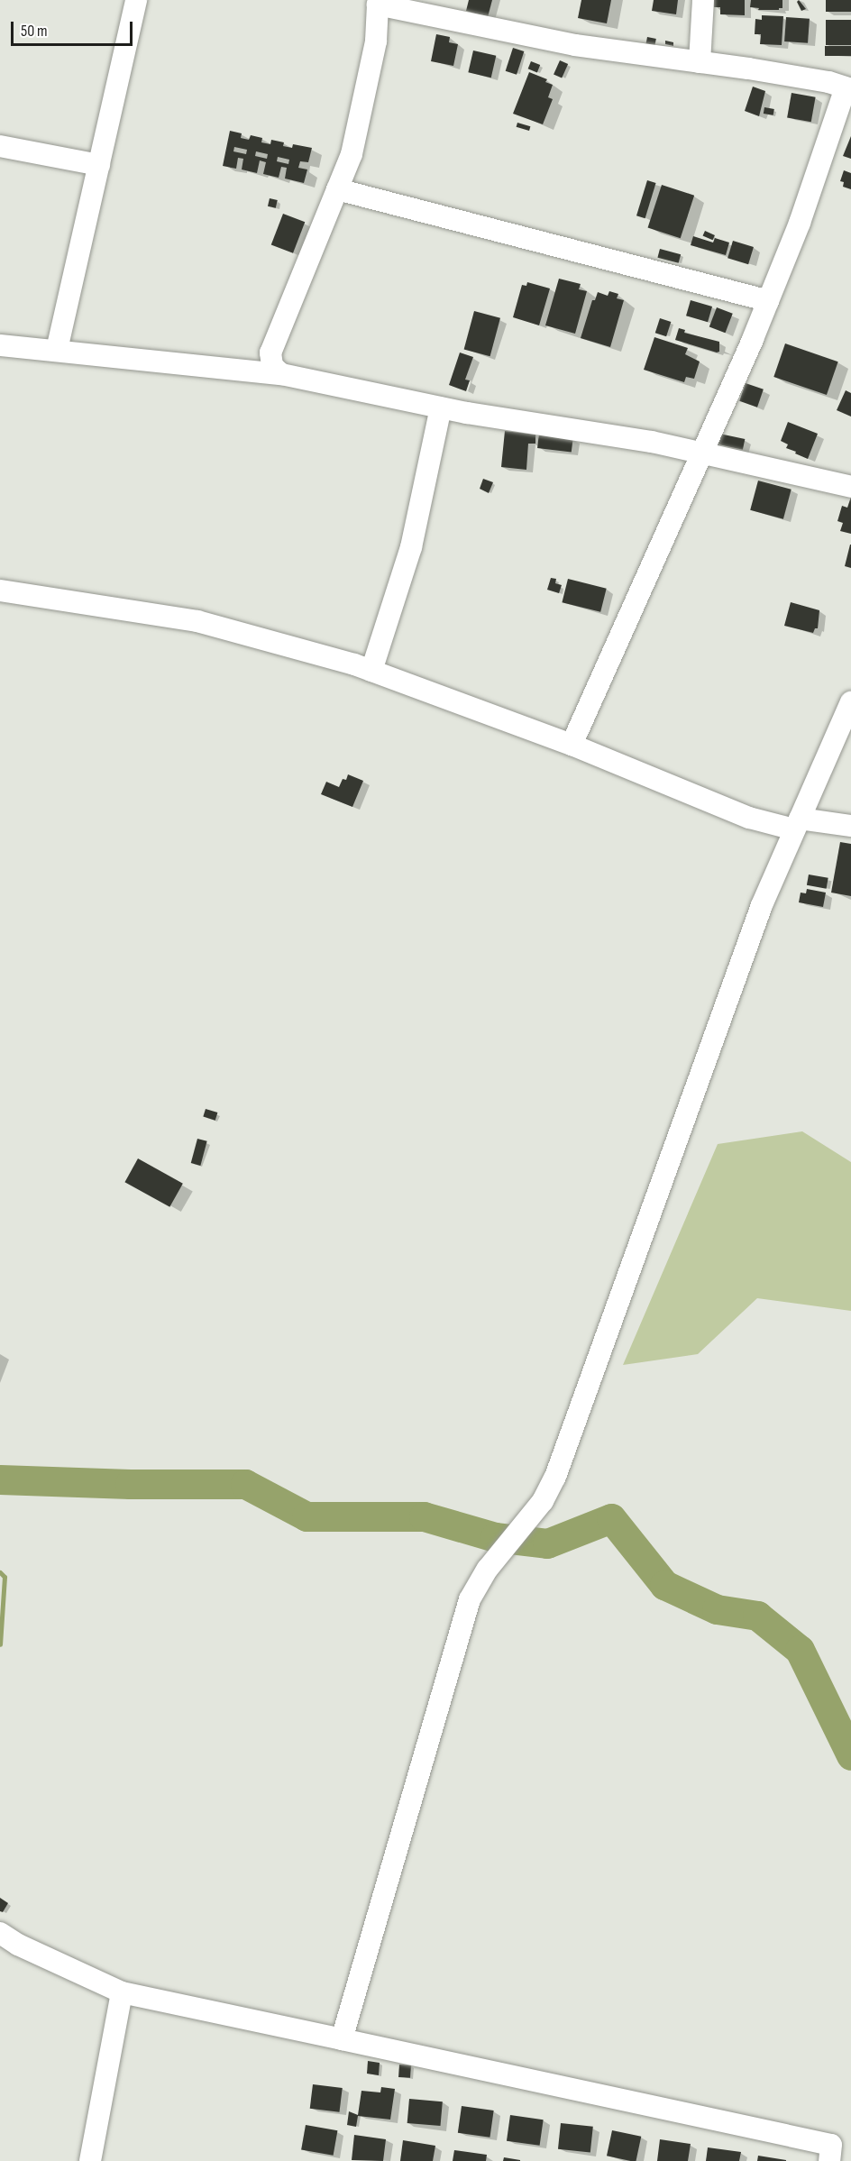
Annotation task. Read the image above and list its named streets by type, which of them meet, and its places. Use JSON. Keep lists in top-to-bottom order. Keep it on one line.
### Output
{"scale_bar":"50 m"}
